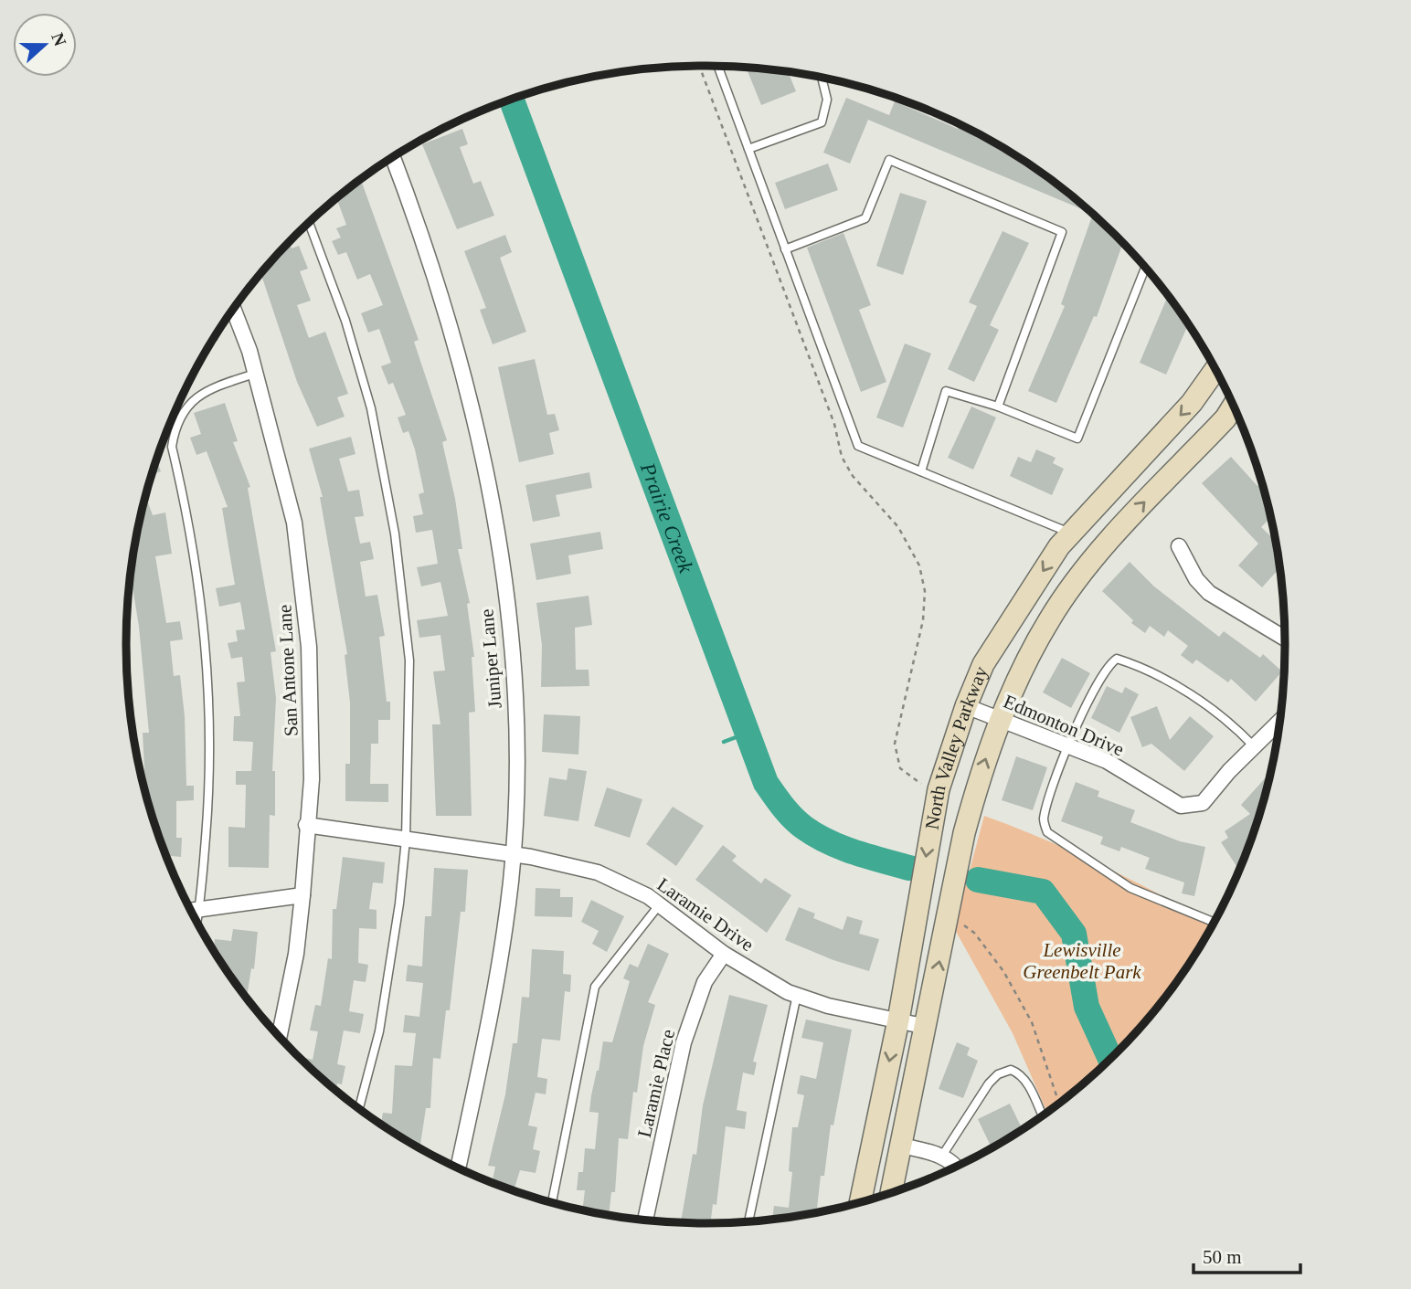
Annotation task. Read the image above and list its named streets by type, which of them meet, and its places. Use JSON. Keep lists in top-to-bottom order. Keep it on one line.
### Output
{"streets":{"street":["Juniper Lane","San Antone Lane","Edmonton Drive","North Valley Parkway","Laramie Drive","Laramie Place"]},"crossings":[["Juniper Lane","Laramie Drive"],["San Antone Lane","Laramie Drive"],["Edmonton Drive","North Valley Parkway"],["North Valley Parkway","Laramie Drive"],["Laramie Drive","Laramie Place"]],"water":["Prairie Creek"],"parks":["Lewisville Greenbelt Park"],"scale_bar":"50 m","north":"right"}
